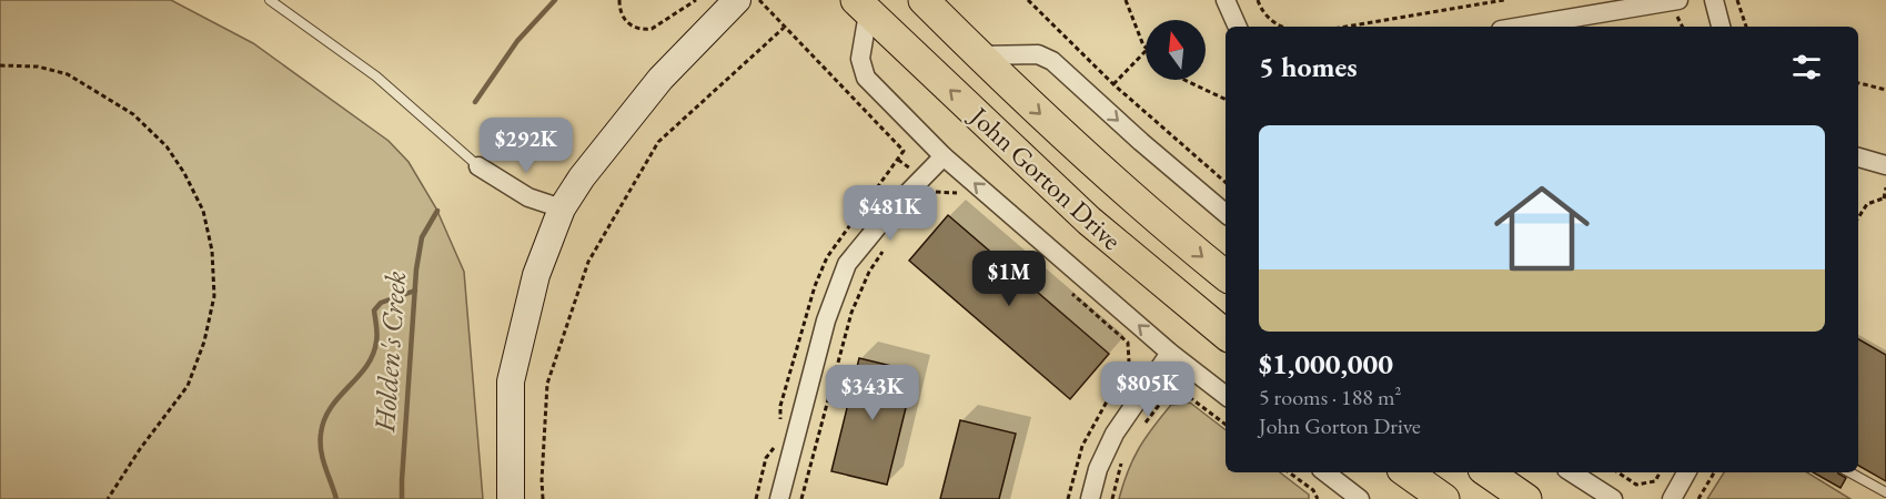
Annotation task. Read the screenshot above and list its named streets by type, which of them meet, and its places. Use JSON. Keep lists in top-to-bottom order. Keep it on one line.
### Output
{"streets":{"main road":["John Gorton Drive"]},"water":["Holden's Creek"],"north":"top","page":{"heading":"5 homes","list":[{"name":"$1,000,000","note":"5 rooms · 188 m² · John Gorton Drive"}],"price":["$292K","$481K","$1M","$805K","$343K"]}}
